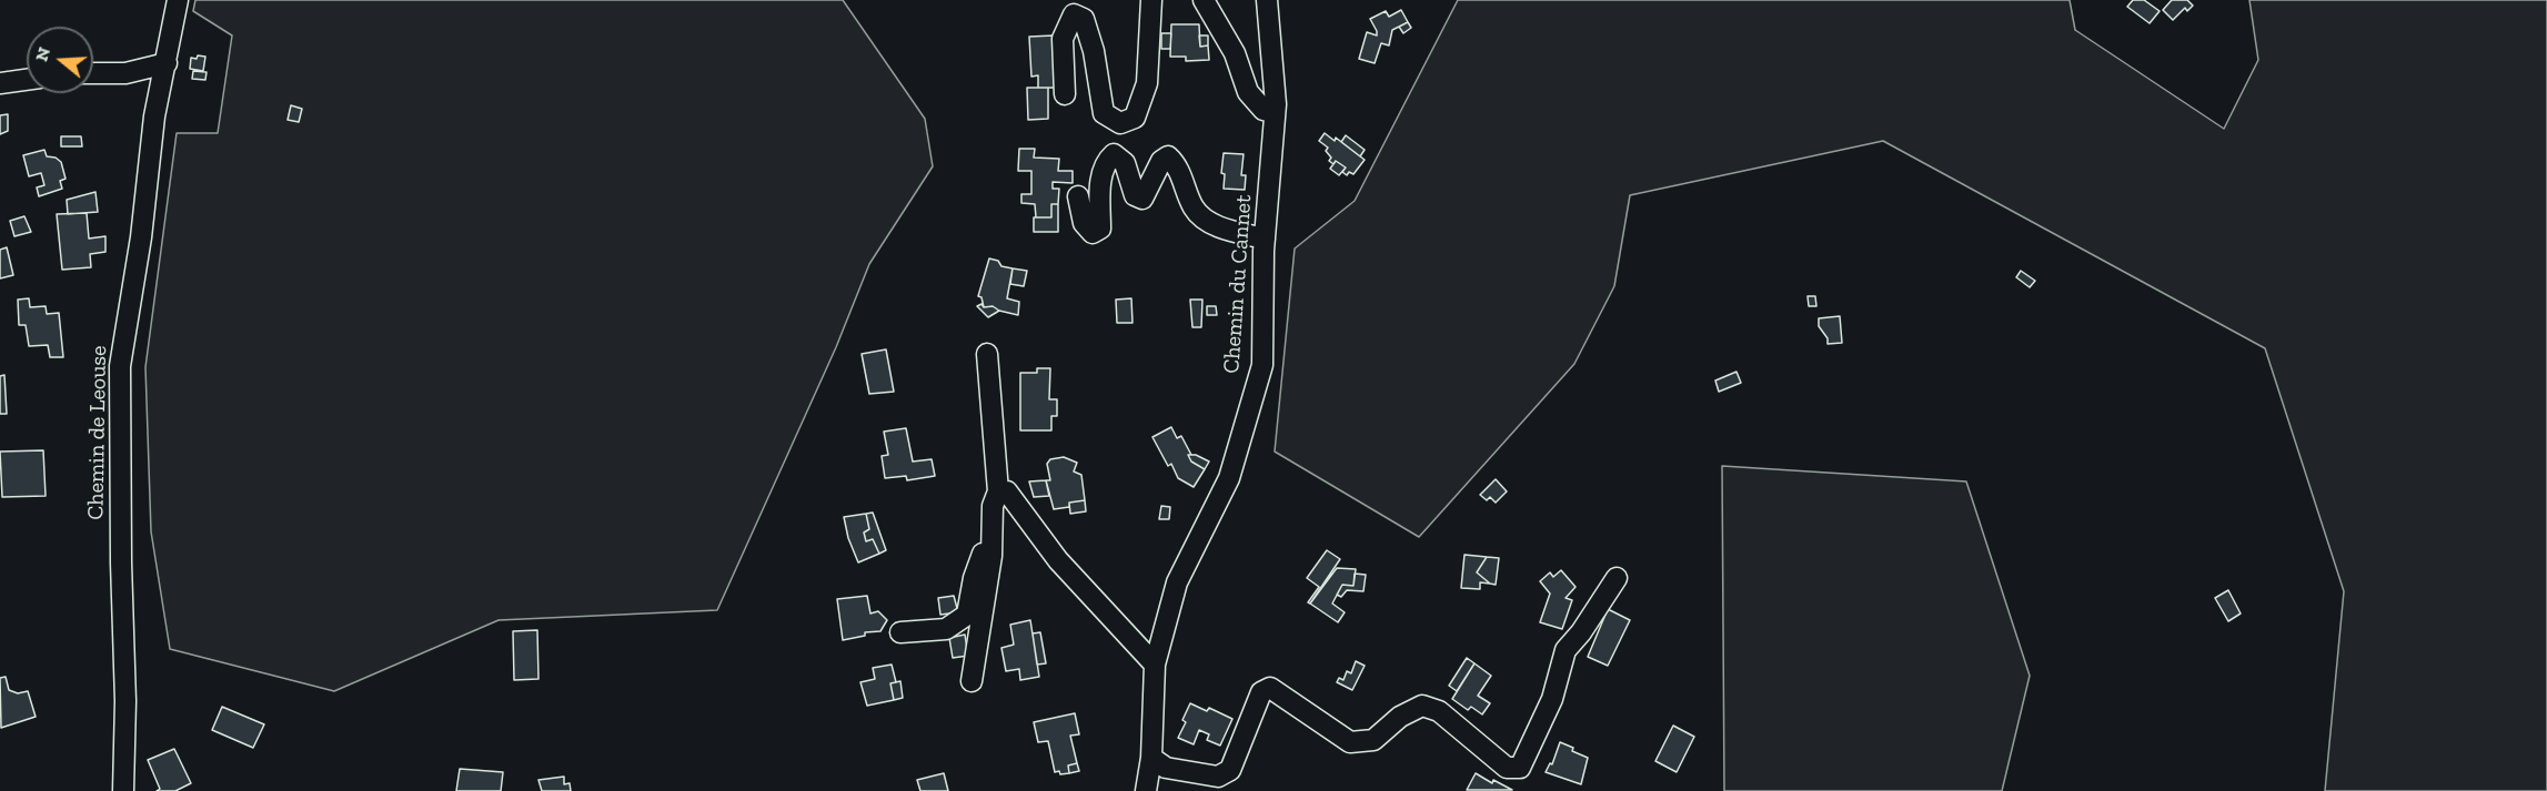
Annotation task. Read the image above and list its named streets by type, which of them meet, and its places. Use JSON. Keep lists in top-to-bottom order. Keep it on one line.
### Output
{"streets":{"street":["Chemin du Cannet","Chemin de Leouse"]},"north":"left"}
